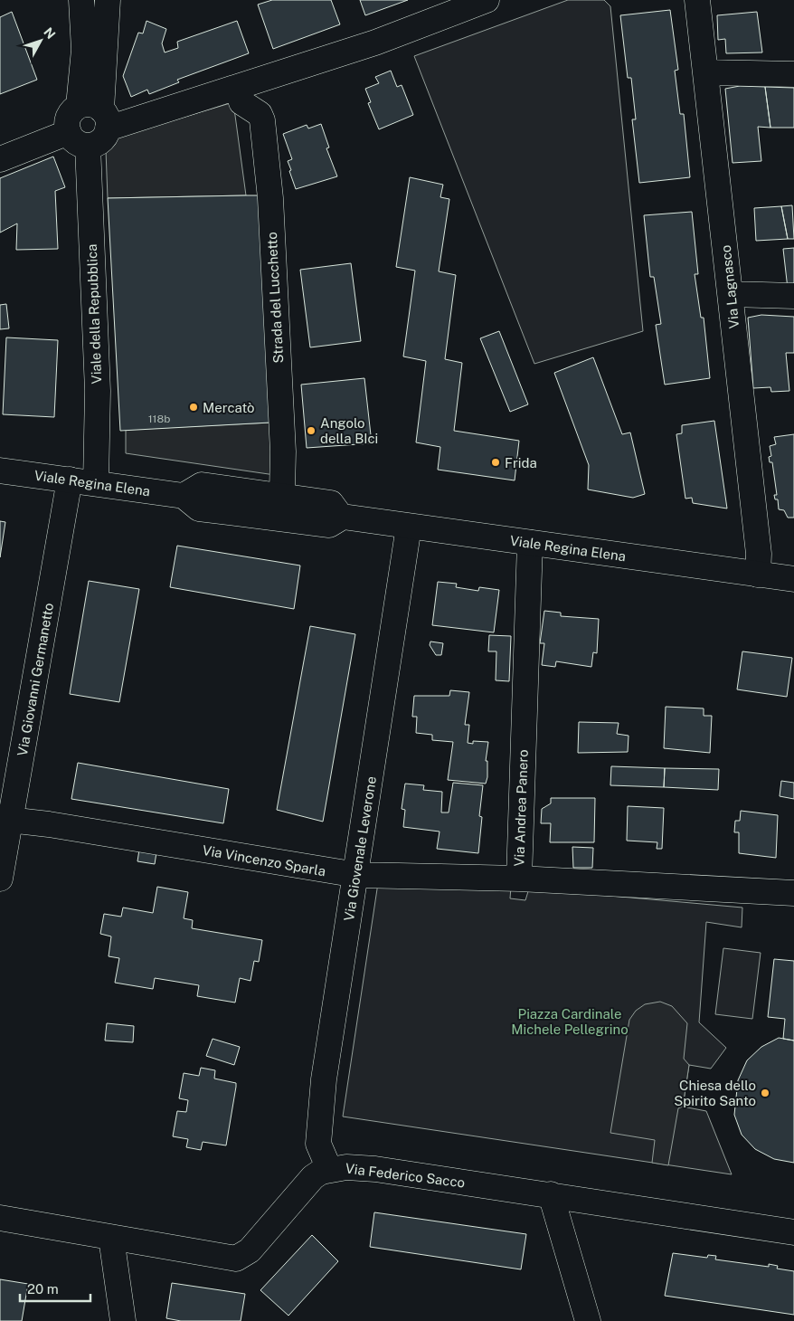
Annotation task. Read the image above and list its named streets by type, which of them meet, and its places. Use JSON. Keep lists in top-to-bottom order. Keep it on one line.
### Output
{"streets":{"street":["Via Lagnasco","Strada del Lucchetto","Viale della Repubblica","Viale Regina Elena","Via Giovanni Germanetto","Via Andrea Panero","Via Giovenale Leverone","Via Vincenzo Sparla","Via Federico Sacco"]},"crossings":[["Via Lagnasco","Viale Regina Elena"],["Strada del Lucchetto","Viale Regina Elena"],["Viale della Repubblica","Viale Regina Elena"],["Viale Regina Elena","Via Giovanni Germanetto"],["Viale Regina Elena","Via Andrea Panero"],["Viale Regina Elena","Via Giovenale Leverone"],["Via Giovanni Germanetto","Via Vincenzo Sparla"],["Via Andrea Panero","Via Vincenzo Sparla"],["Via Giovenale Leverone","Via Vincenzo Sparla"],["Via Giovenale Leverone","Via Federico Sacco"]],"parks":["Piazza Cardinale Michele Pellegrino"],"places":["Mercatò","Angolo della BIci","Frida","Chiesa dello Spirito Santo"],"house_numbers":["118b"],"scale_bar":"20 m","north":"top right"}
